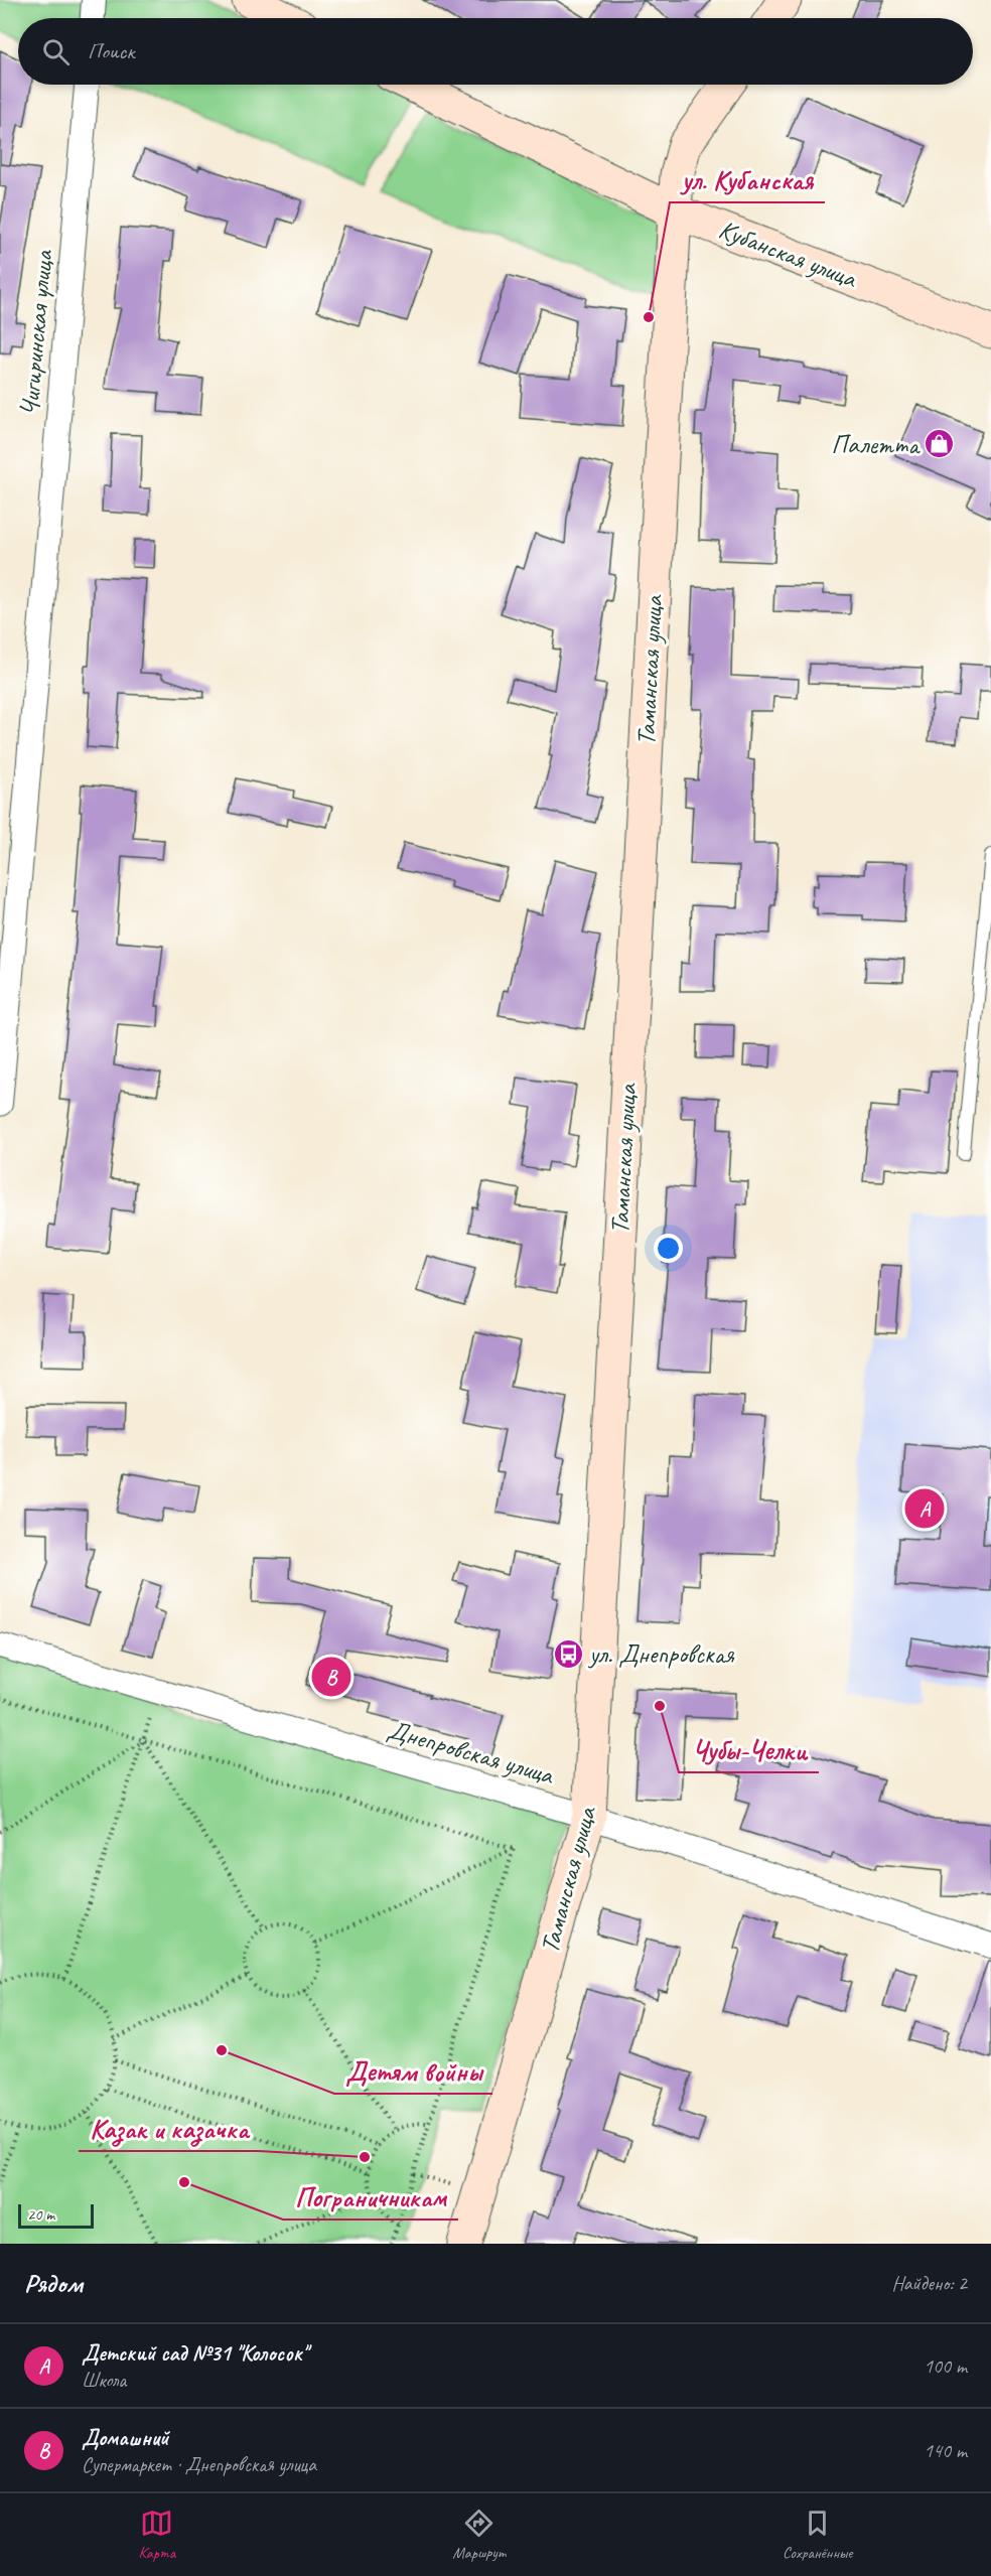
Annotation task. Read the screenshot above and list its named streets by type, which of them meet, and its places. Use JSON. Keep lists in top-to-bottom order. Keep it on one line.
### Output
{"streets":{"street":["Кубанская улица","Чигиринская улица","Таманская улица","Днепровская улица"]},"crossings":[["Кубанская улица","Таманская улица"],["Таманская улица","Днепровская улица"]],"places":{"other":["ул. Кубанская","Чубы-Челки","Детям войны","Казак и казачка","Пограничникам"],"shop":["Палетта"],"bus stop":["ул. Днепровская"]},"scale_bar":"20 m","page":{"search":"Поиск","pins":["A","B"],"scale":"20 m","heading":["Рядом","Найдено: 2"],"list":[{"mark":"A","name":"Детский сад №31 \"Колосок\"","note":"Школа","value":"100 m"},{"mark":"B","name":"Домашний","note":"Супермаркет · Днепровская улица","value":"140 m"}],"nav":["Карта","Маршрут","Сохранённые"]}}
